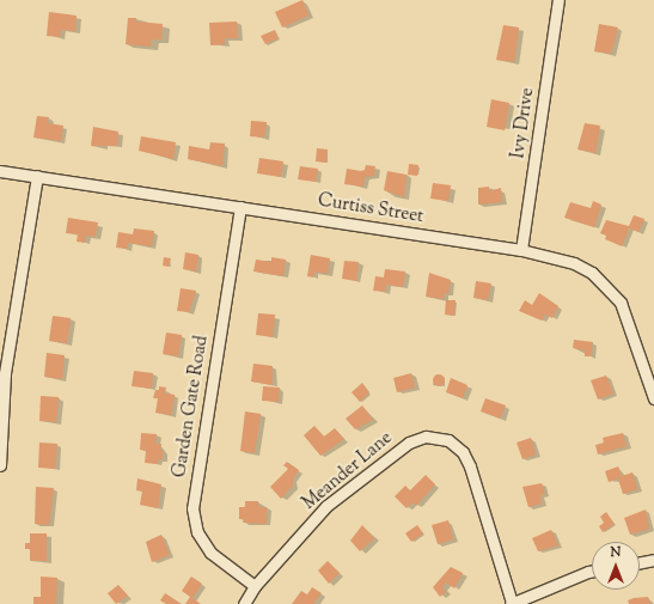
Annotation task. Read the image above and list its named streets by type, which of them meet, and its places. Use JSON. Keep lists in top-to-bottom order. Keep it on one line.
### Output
{"streets":{"street":["Ivy Drive","Curtiss Street","Garden Gate Road","Meander Lane"]},"crossings":[["Ivy Drive","Curtiss Street"],["Curtiss Street","Garden Gate Road"],["Garden Gate Road","Meander Lane"]],"north":"top"}
